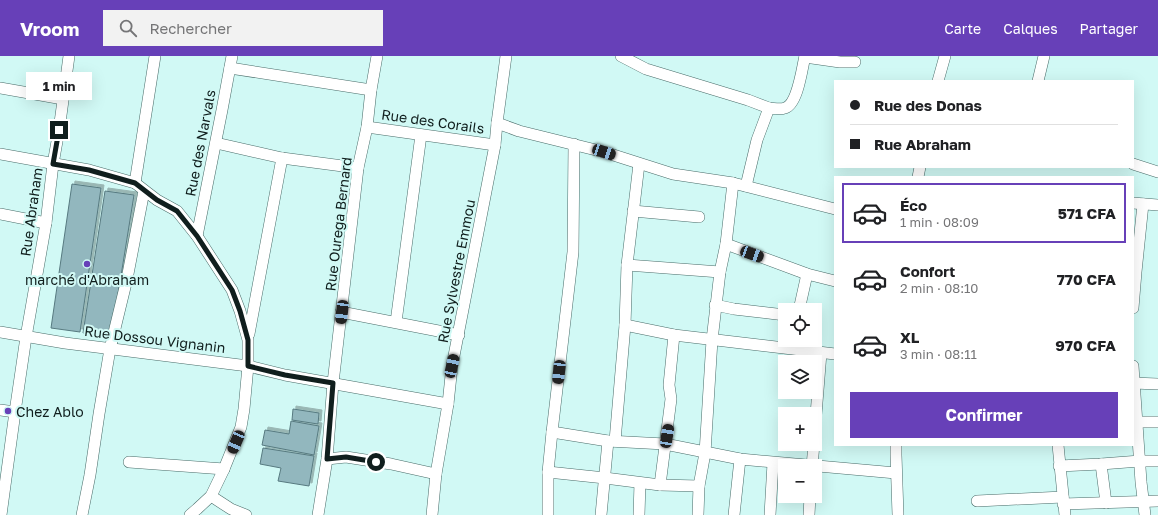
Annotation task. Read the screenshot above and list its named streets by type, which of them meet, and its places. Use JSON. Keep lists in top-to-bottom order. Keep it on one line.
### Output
{"streets":{"street":["Rue des Corails","Rue des Narvals","Rue Abraham","Rue Ourega Bernard","Rue Sylvestre Emmou","Rue Dossou Vignanin"]},"crossings":[["Rue des Corails","Rue Ourega Bernard"],["Rue des Corails","Rue Sylvestre Emmou"],["Rue Abraham","Rue Dossou Vignanin"],["Rue Ourega Bernard","Rue Dossou Vignanin"],["Rue Sylvestre Emmou","Rue Dossou Vignanin"]],"places":["marché d'Abraham","Chez Ablo"],"page":{"header":"Vroom","search":"Rechercher","nav":["Carte","Calques","Partager"],"bubble":"1 min","banner":["Rue des Donas","Rue Abraham"],"list":[{"name":"Éco","note":"1 min · 08:09","value":"571 CFA"},{"name":"Confort","note":"2 min · 08:10","value":"770 CFA"},{"name":"XL","note":"3 min · 08:11","value":"970 CFA"}],"map_buttons":["+","−"],"buttons":"Confirmer"}}
